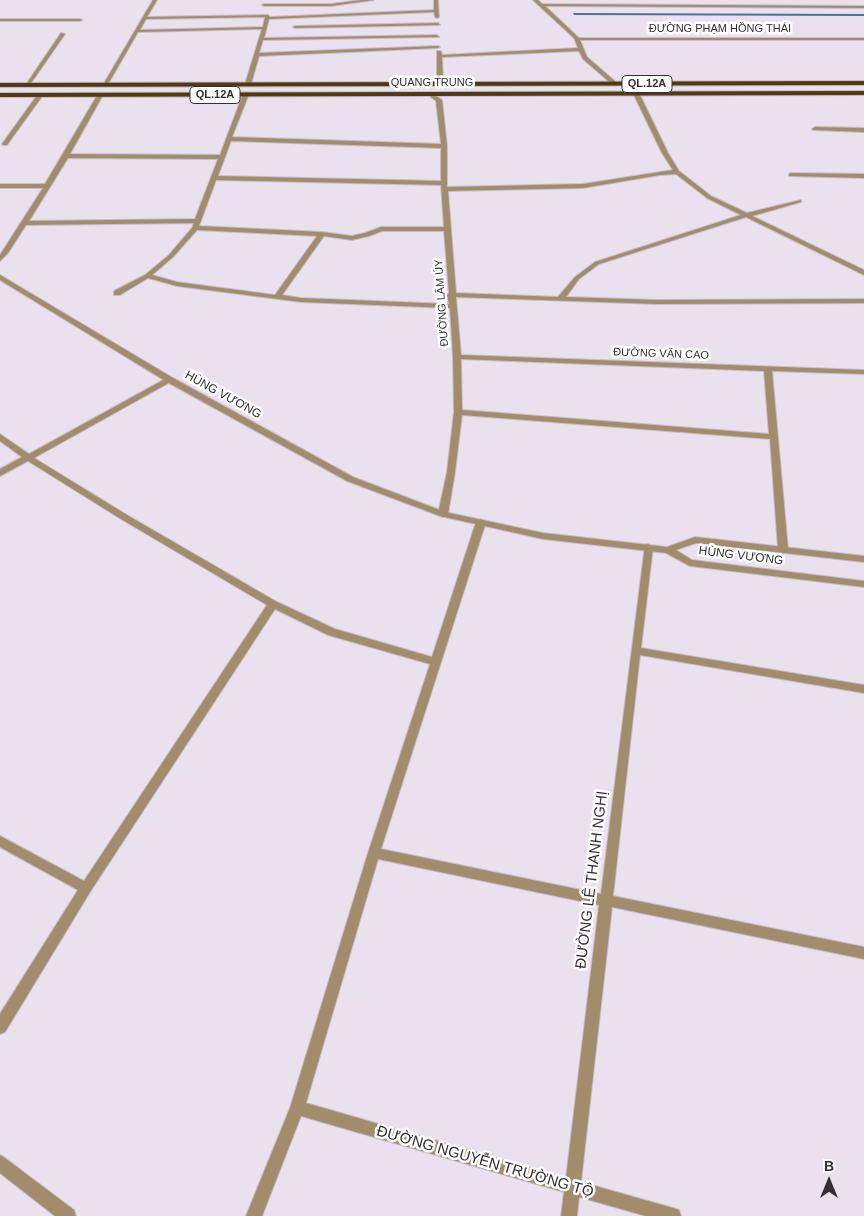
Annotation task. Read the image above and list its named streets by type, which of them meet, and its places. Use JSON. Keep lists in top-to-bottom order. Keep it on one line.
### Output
{"streets":{"highway":["QUANG TRUNG","QL.12A"],"street":["ĐƯỜNG PHẠM HỒNG THÁI","ĐƯỜNG LÂM ÚY","ĐƯỜNG VĂN CAO","HÙNG VƯƠNG","ĐƯỜNG LÊ THANH NGHỊ","ĐƯỜNG NGUYỄN TRƯỜNG TỘ"]},"crossings":[["QUANG TRUNG","ĐƯỜNG LÂM ÚY"],["ĐƯỜNG LÂM ÚY","ĐƯỜNG VĂN CAO"],["ĐƯỜNG LÂM ÚY","HÙNG VƯƠNG"],["HÙNG VƯƠNG","ĐƯỜNG LÊ THANH NGHỊ"],["ĐƯỜNG LÊ THANH NGHỊ","ĐƯỜNG NGUYỄN TRƯỜNG TỘ"]],"north":"top"}
